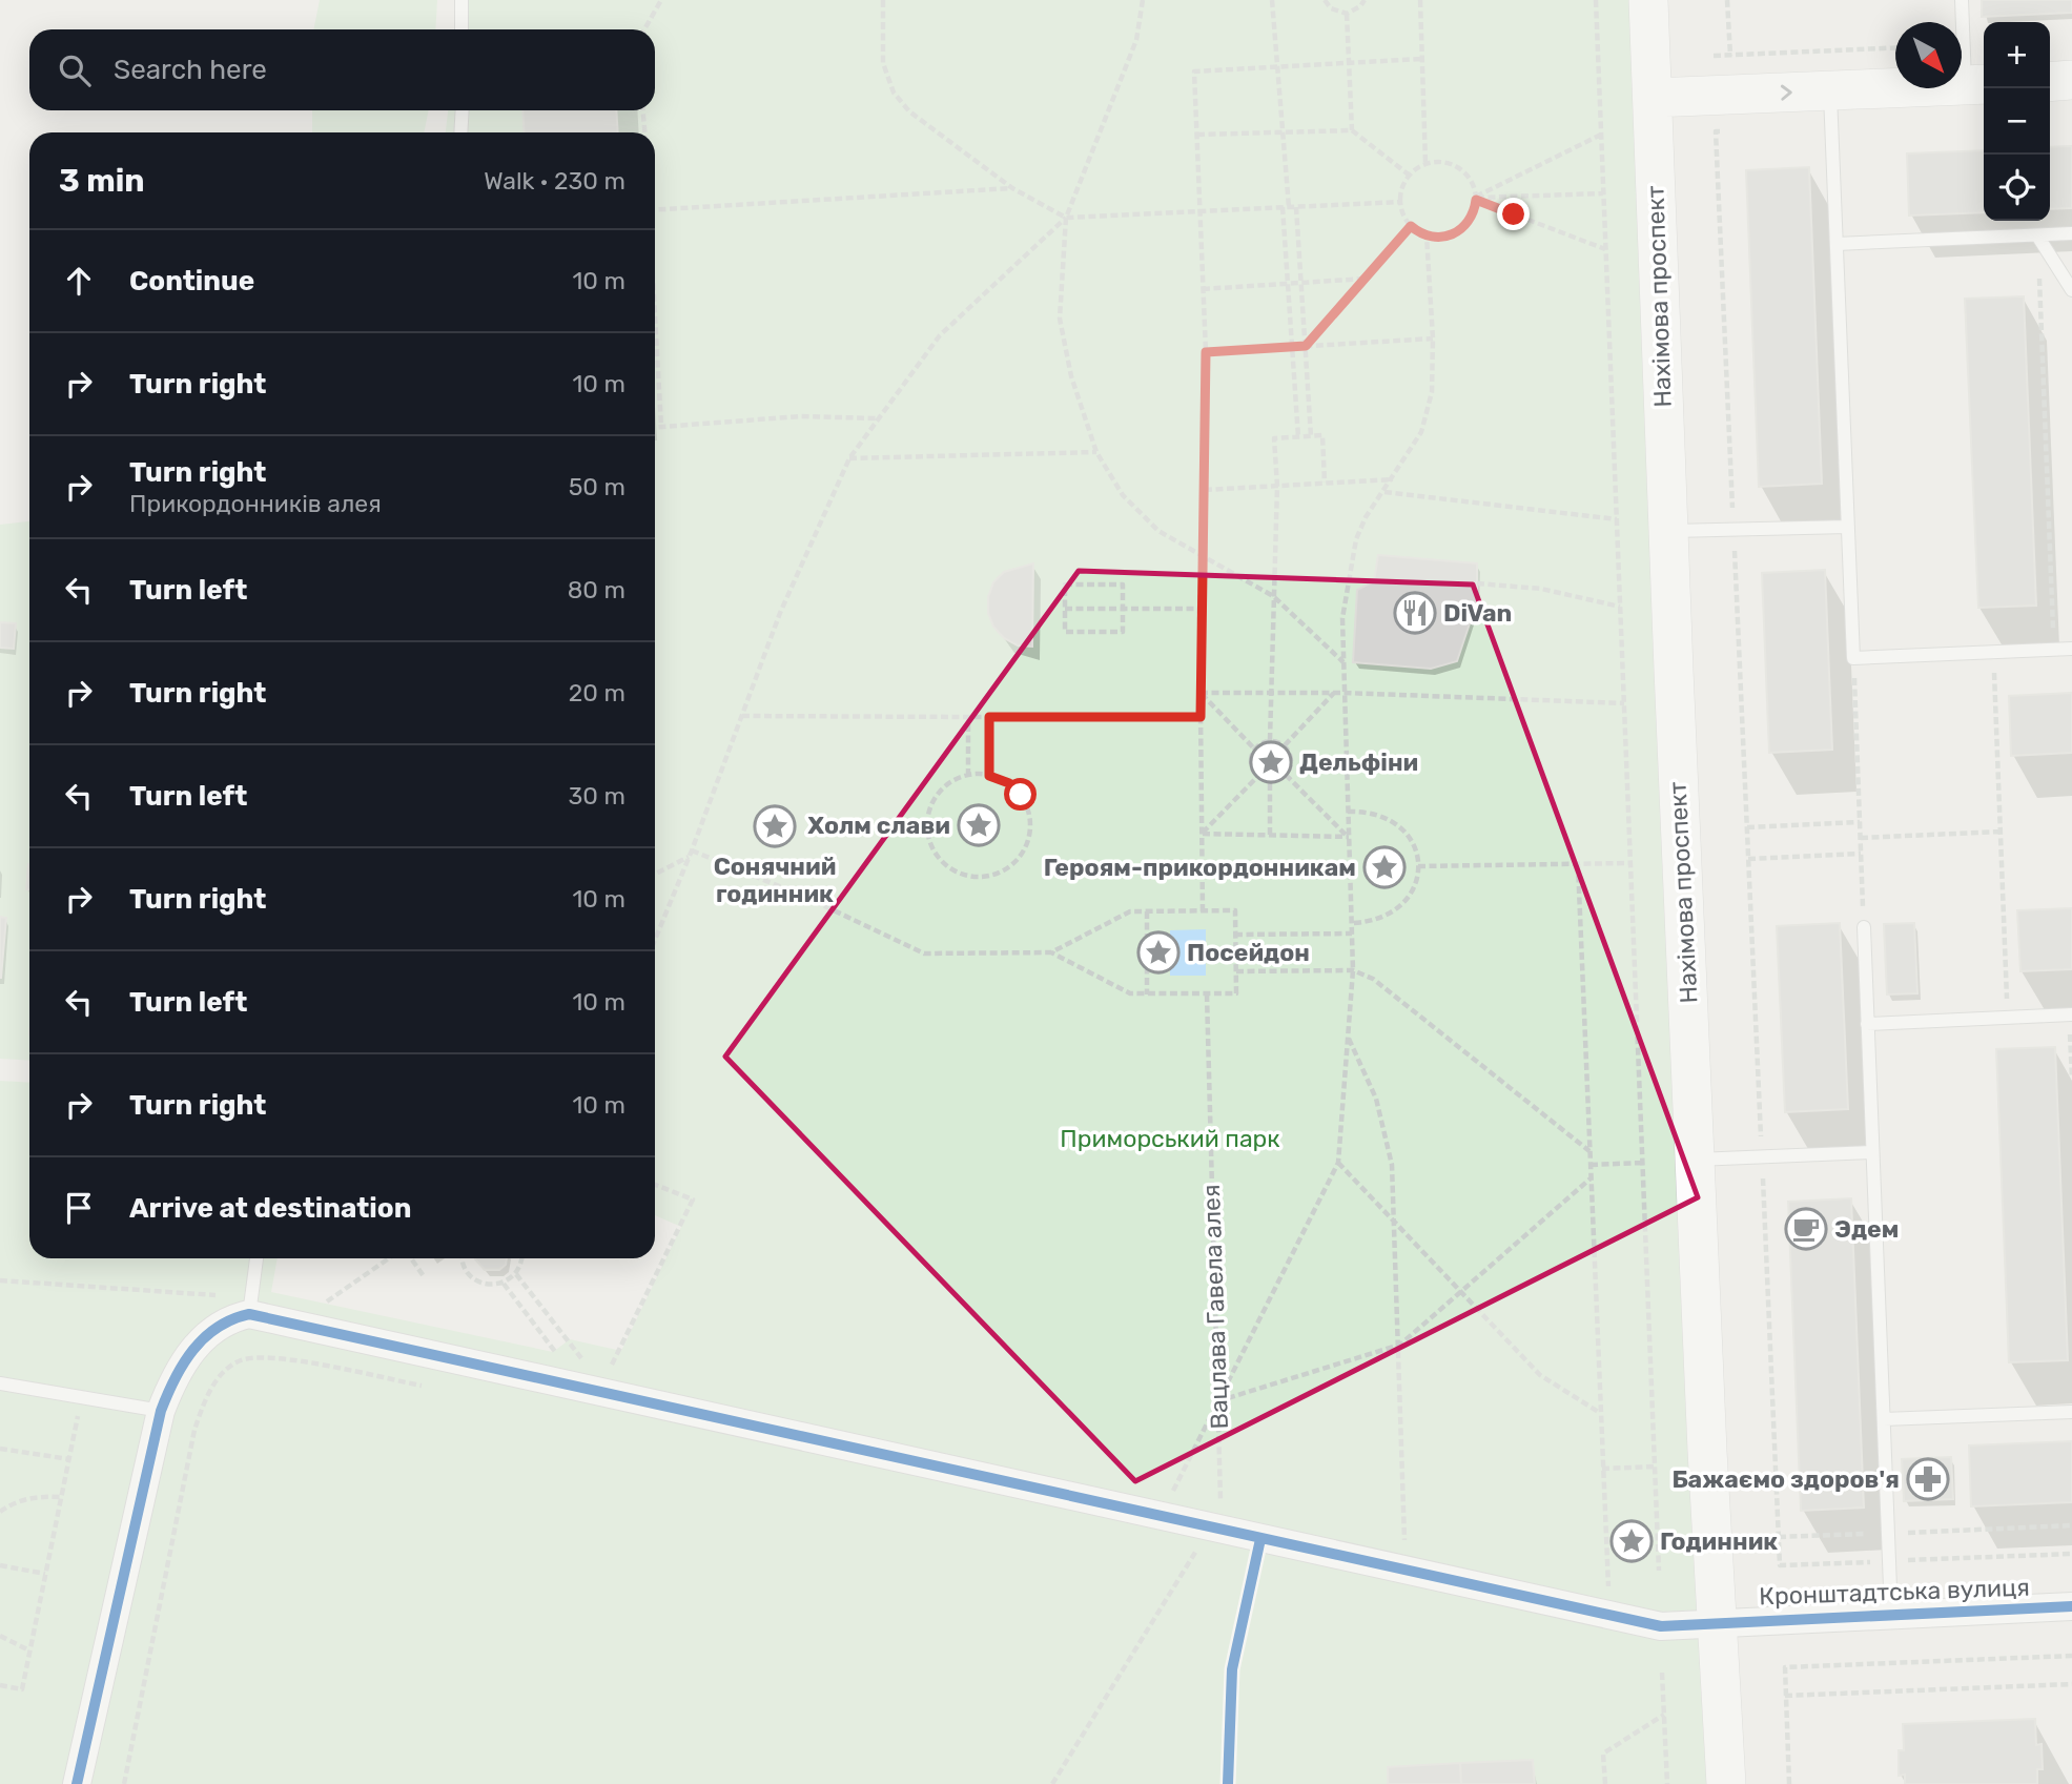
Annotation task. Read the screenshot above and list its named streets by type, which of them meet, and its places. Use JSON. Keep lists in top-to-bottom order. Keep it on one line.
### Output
{"streets":{"main road":["Нахімова проспект"],"street":["Кронштадтська вулиця"],"path":["Вацлава Гавела алея"]},"crossings":[["Нахімова проспект","Кронштадтська вулиця"],["Вацлава Гавела алея","Кронштадтська вулиця"]],"parks":["Приморський парк"],"places":{"restaurant":["DiVan"],"place":["Дельфіни","Холм слави","Сонячний годинник","Героям-прикордонникам","Посейдон","Годинник"],"cafe":["Эдем"],"pharmacy":["Бажаємо здоров'я"]},"north":"bottom right","page":{"map_buttons":["+","−"],"search":"Search here","heading":["3 min","Walk · 230 m"],"list":[["Continue","10 m"],["Turn right","10 m"],["Turn right","Прикордонників алея","50 m"],["Turn left","80 m"],["Turn right","20 m"],["Turn left","30 m"],["Turn right","10 m"],["Turn left","10 m"],["Turn right","10 m"],"Arrive at destination"]}}
